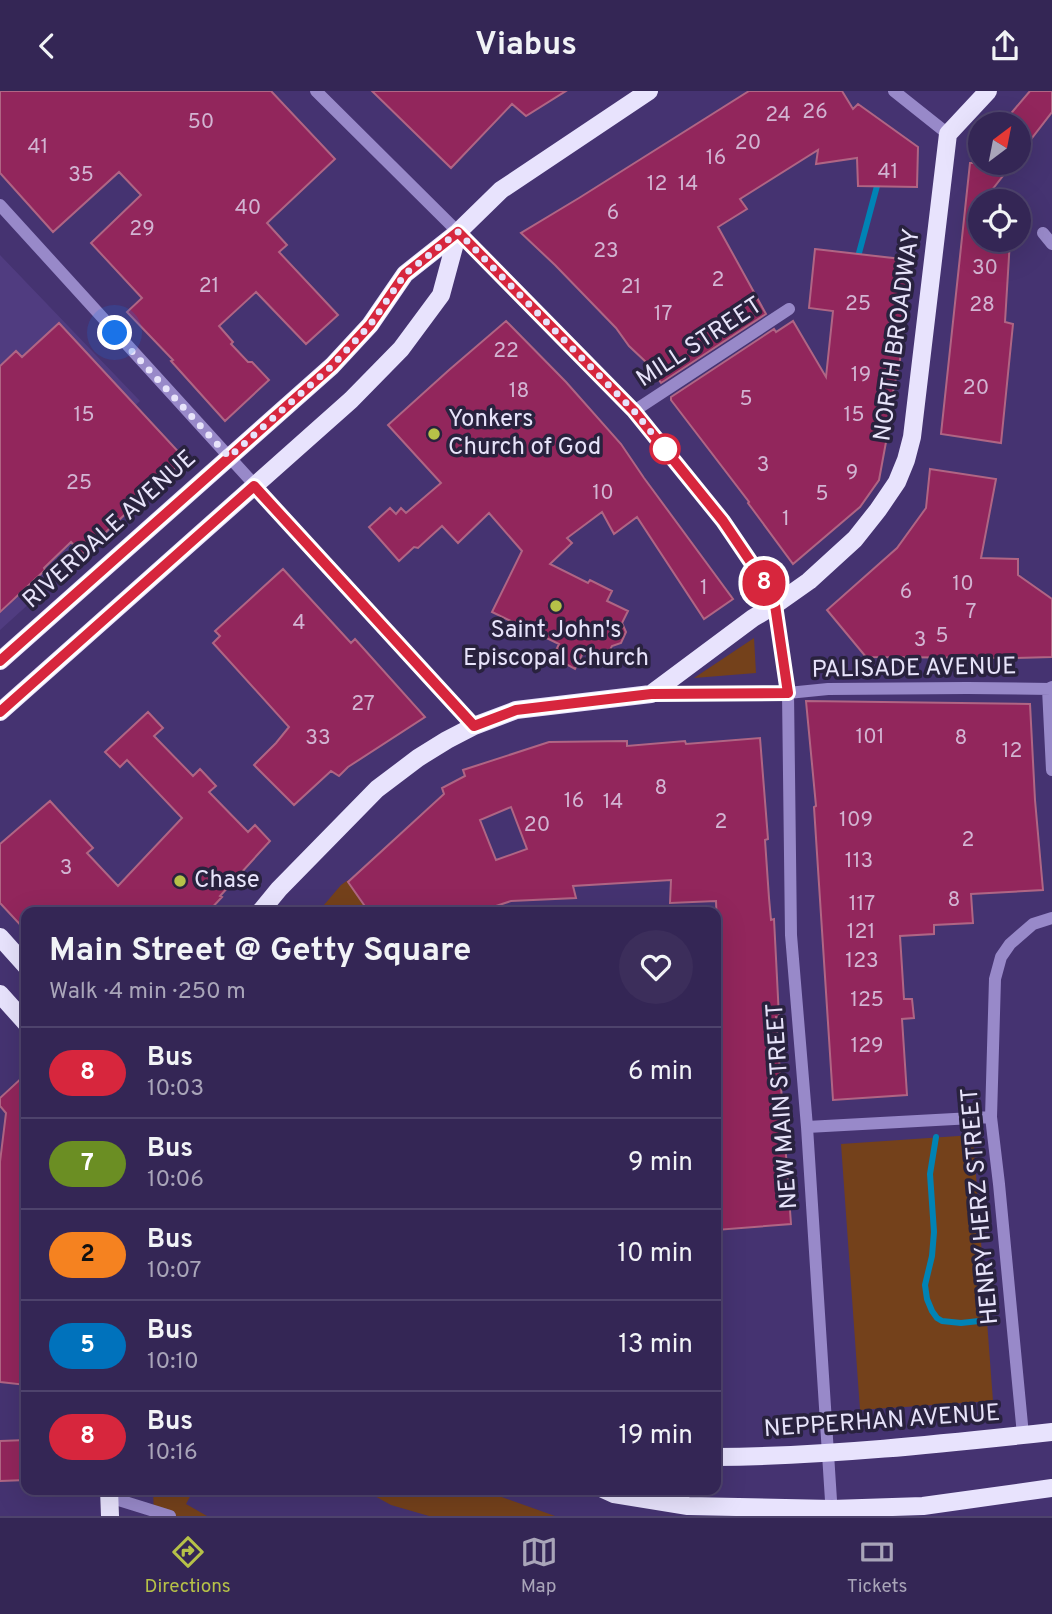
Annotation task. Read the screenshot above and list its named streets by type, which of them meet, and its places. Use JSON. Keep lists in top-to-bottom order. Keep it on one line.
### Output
{"streets":{"main road":["NORTH BROADWAY","RIVERDALE AVENUE","NEPPERHAN AVENUE"],"street":["MILL STREET","PALISADE AVENUE","NEW MAIN STREET","HENRY HERZ STREET"]},"crossings":[["NORTH BROADWAY","PALISADE AVENUE"],["NORTH BROADWAY","NEW MAIN STREET"],["MILL STREET","NEW MAIN STREET"],["RIVERDALE AVENUE","NEW MAIN STREET"],["PALISADE AVENUE","NEW MAIN STREET"],["NEW MAIN STREET","NEPPERHAN AVENUE"],["HENRY HERZ STREET","NEPPERHAN AVENUE"]],"places":["Yonkers Church of God","Saint John's Episcopal Church","Chase"],"lines":["bus line 8"],"house_numbers":["26","24","50","20","41","16","41","35","12","14","40","6","29","23","30","2","21","21","25","28","17","22","19","20","18","5","15","15","3","9","25","10","5","1","10","1","6","7","4","5","3","27","101","33","8","12","8","16","14","109","2","20","2","113","3","8","117","121","123","125","129"],"north":"top right","page":{"header":"Viabus","on_map":"8","heading":["Main Street @ Getty Square","Walk · 4 min · 250 m"],"list":[{"mark":"8","name":"Bus","note":"10:03","value":"6 min"},{"mark":"7","name":"Bus","note":"10:06","value":"9 min"},{"mark":"2","name":"Bus","note":"10:07","value":"10 min"},{"mark":"5","name":"Bus","note":"10:10","value":"13 min"},{"mark":"8","name":"Bus","note":"10:16","value":"19 min"}],"tabs":["Directions","Map","Tickets"]}}
